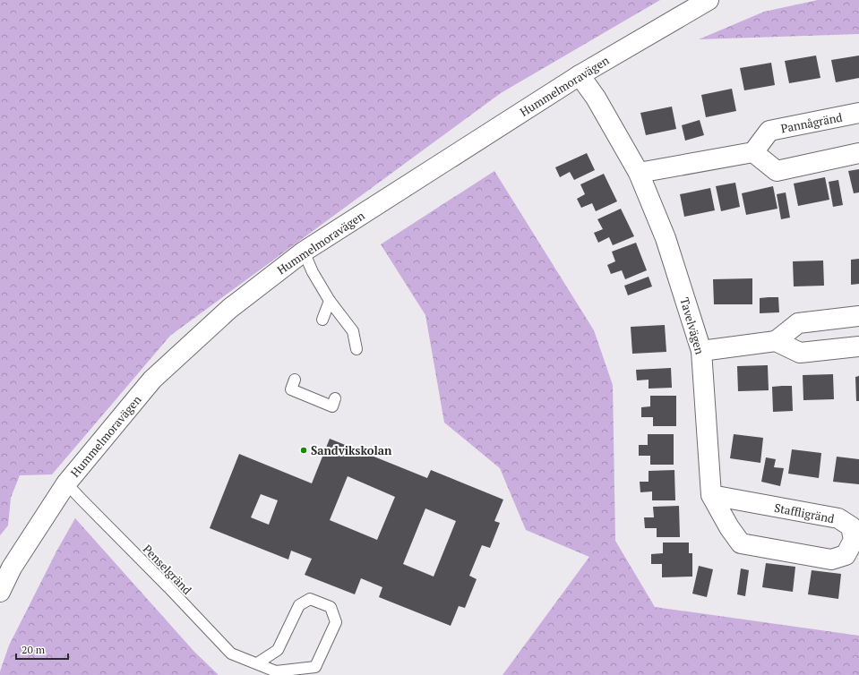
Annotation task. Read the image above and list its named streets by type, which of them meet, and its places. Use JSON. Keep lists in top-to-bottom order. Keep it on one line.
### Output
{"streets":{"street":["Hummelmoravägen","Pannågränd","Tavelvägen","Staffligränd"],"lane":["Penselgränd"]},"crossings":[["Hummelmoravägen","Tavelvägen"],["Hummelmoravägen","Penselgränd"],["Tavelvägen","Staffligränd"]],"places":["Sandvikskolan"],"scale_bar":"20 m"}
